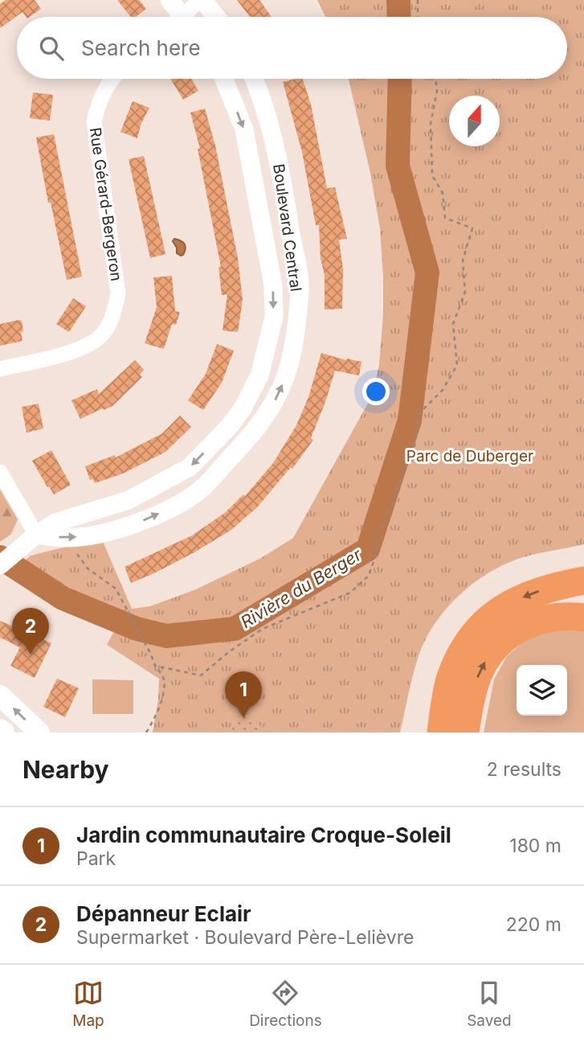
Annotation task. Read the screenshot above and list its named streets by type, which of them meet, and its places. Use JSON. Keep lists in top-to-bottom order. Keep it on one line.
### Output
{"streets":{"street":["Rue Gérard-Bergeron","Boulevard Central"]},"water":["Rivière du Berger"],"parks":["Parc de Duberger"],"north":"top","page":{"search":"Search here","pins":["2","1"],"heading":["Nearby","2 results"],"list":[{"mark":"1","name":"Jardin communautaire Croque-Soleil","note":"Park","value":"180 m"},{"mark":"2","name":"Dépanneur Eclair","note":"Supermarket · Boulevard Père-Lelièvre","value":"220 m"}],"nav":["Map","Directions","Saved"]}}
